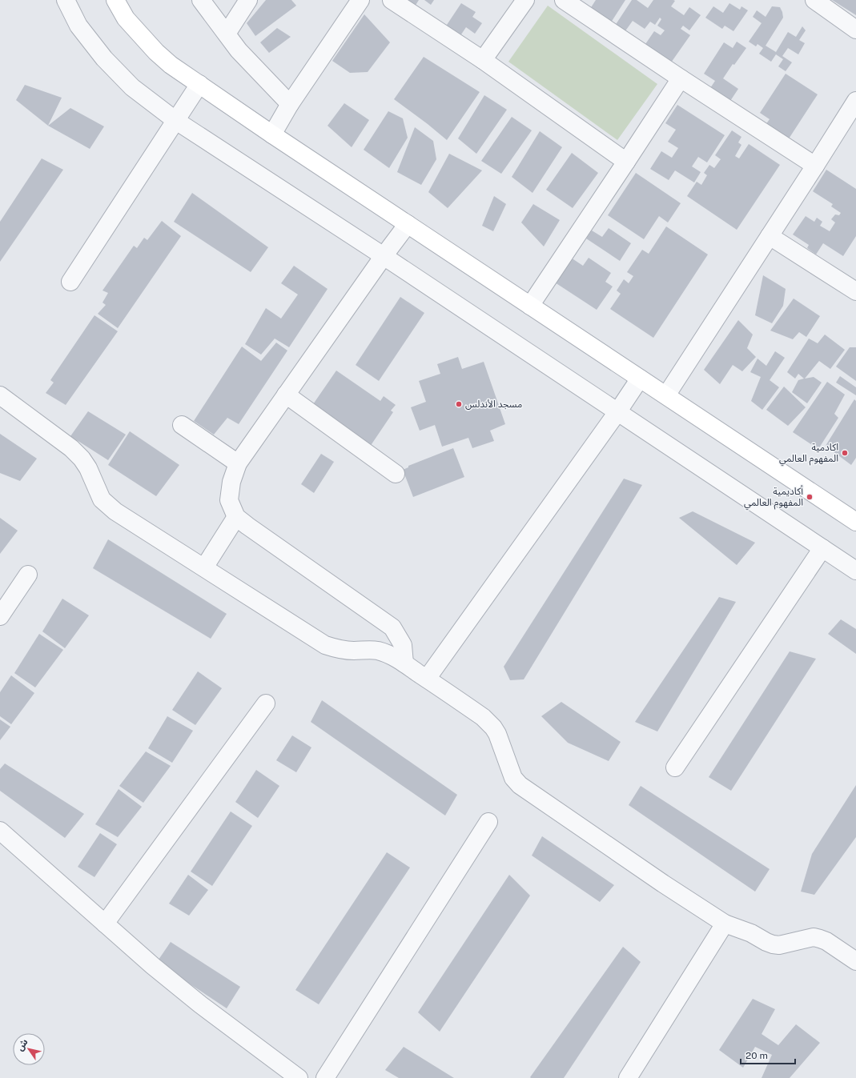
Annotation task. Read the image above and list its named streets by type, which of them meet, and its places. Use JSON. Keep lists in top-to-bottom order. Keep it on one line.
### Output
{"places":["مسجد الأندلس","اكادمية المفهوم العالمي","أكاديمية المفهوم العالمي"],"scale_bar":"20 m","north":"top left"}
